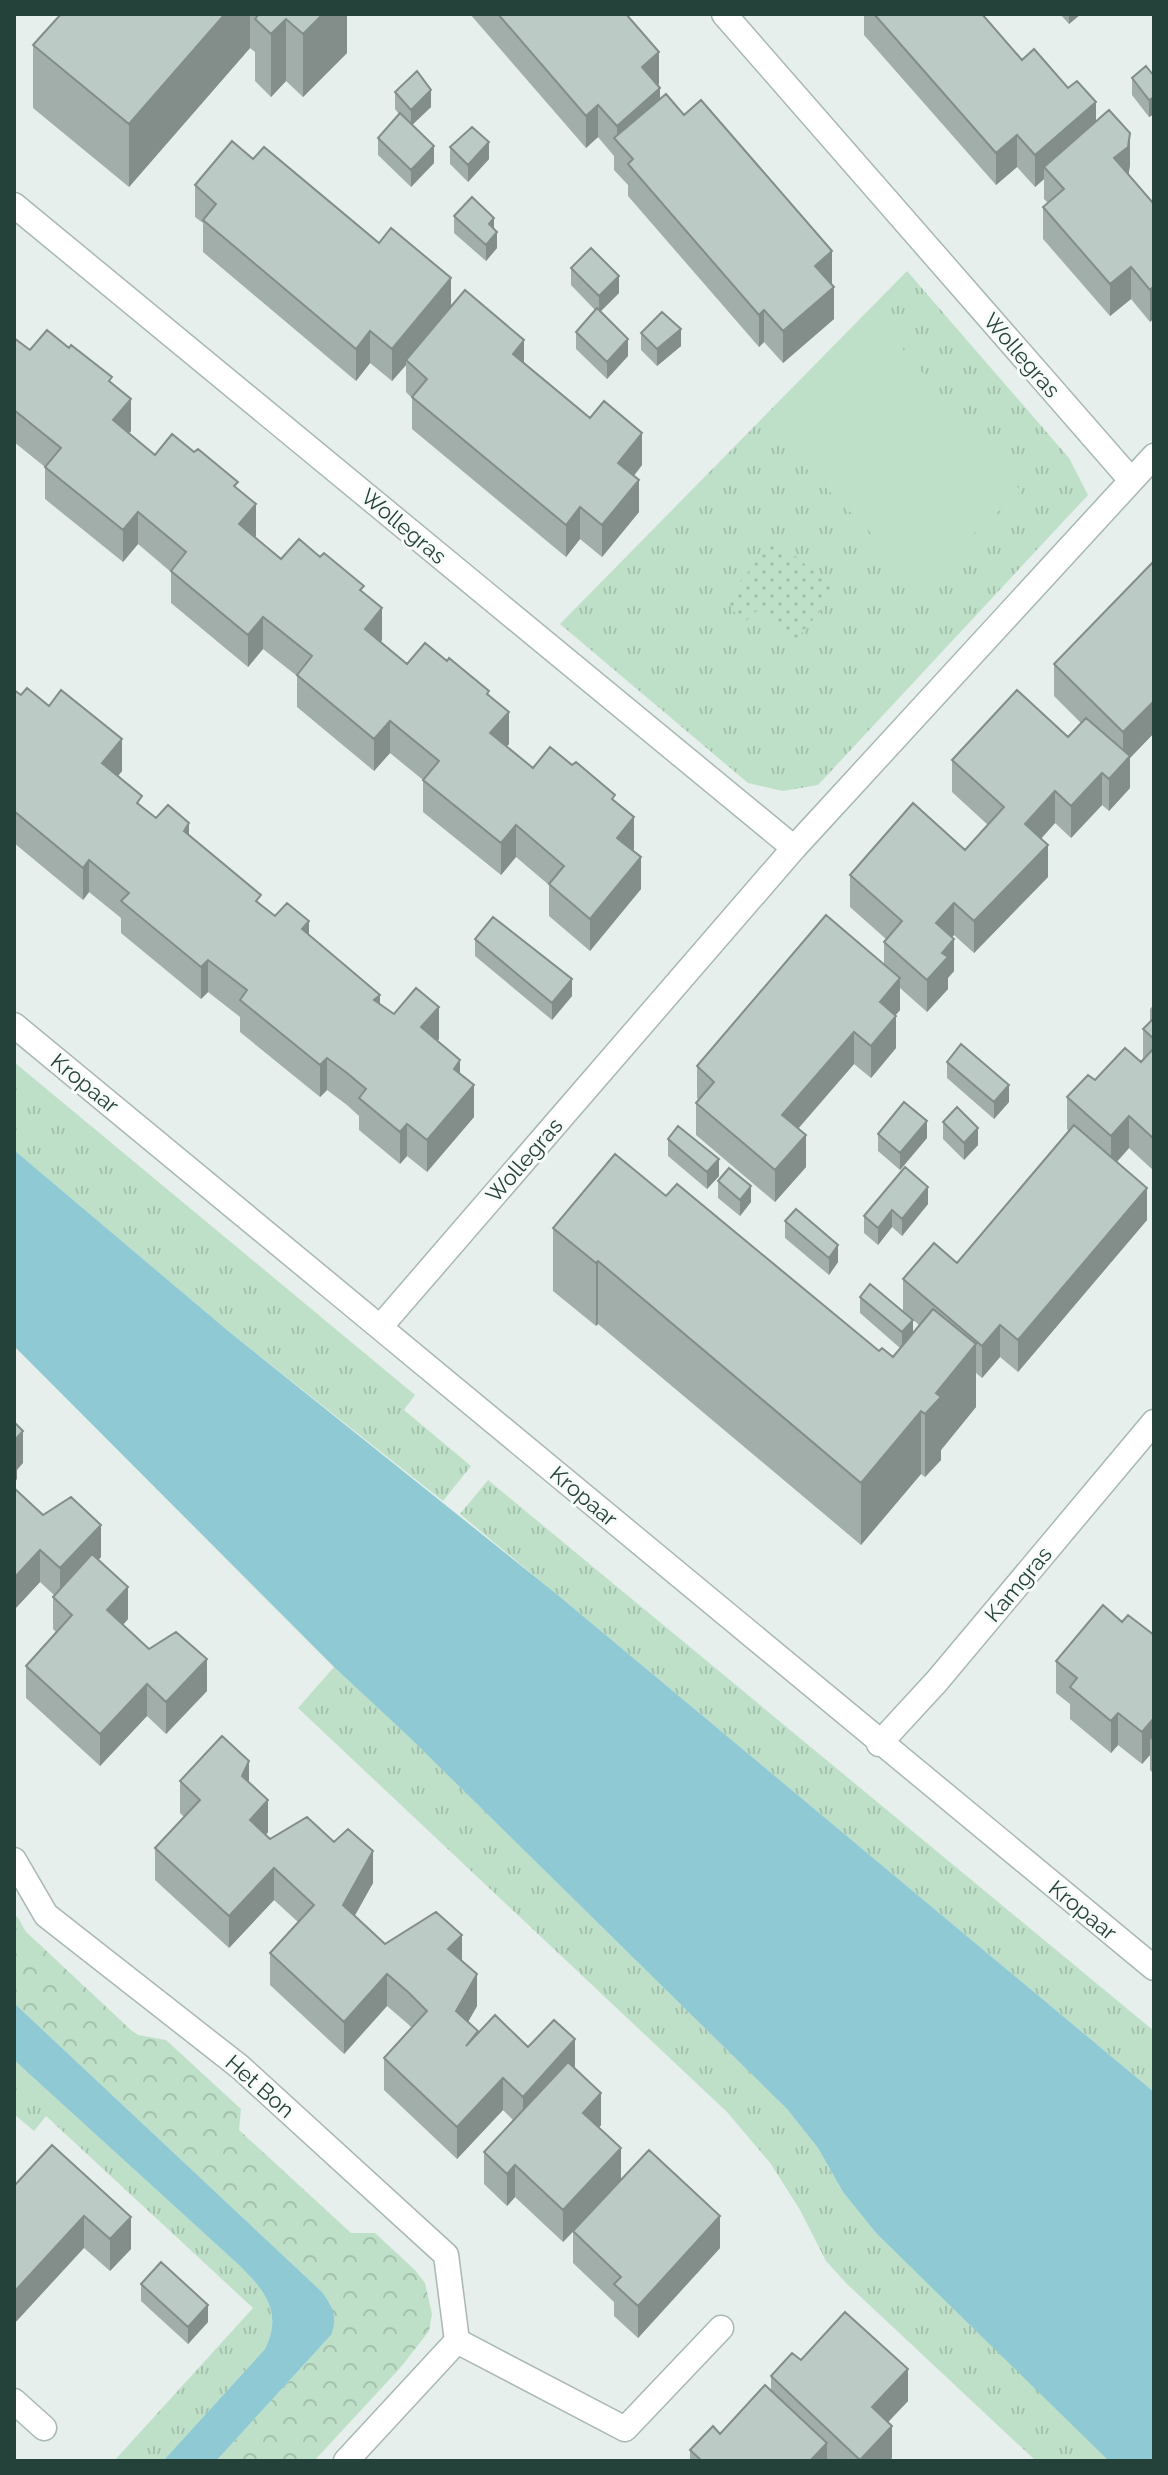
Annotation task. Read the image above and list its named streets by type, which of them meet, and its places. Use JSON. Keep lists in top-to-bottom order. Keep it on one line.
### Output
{"streets":{"street":["Wollegras","Kropaar","Kamgras","Het Bon"]},"crossings":[["Wollegras","Kropaar"],["Kropaar","Kamgras"]]}
